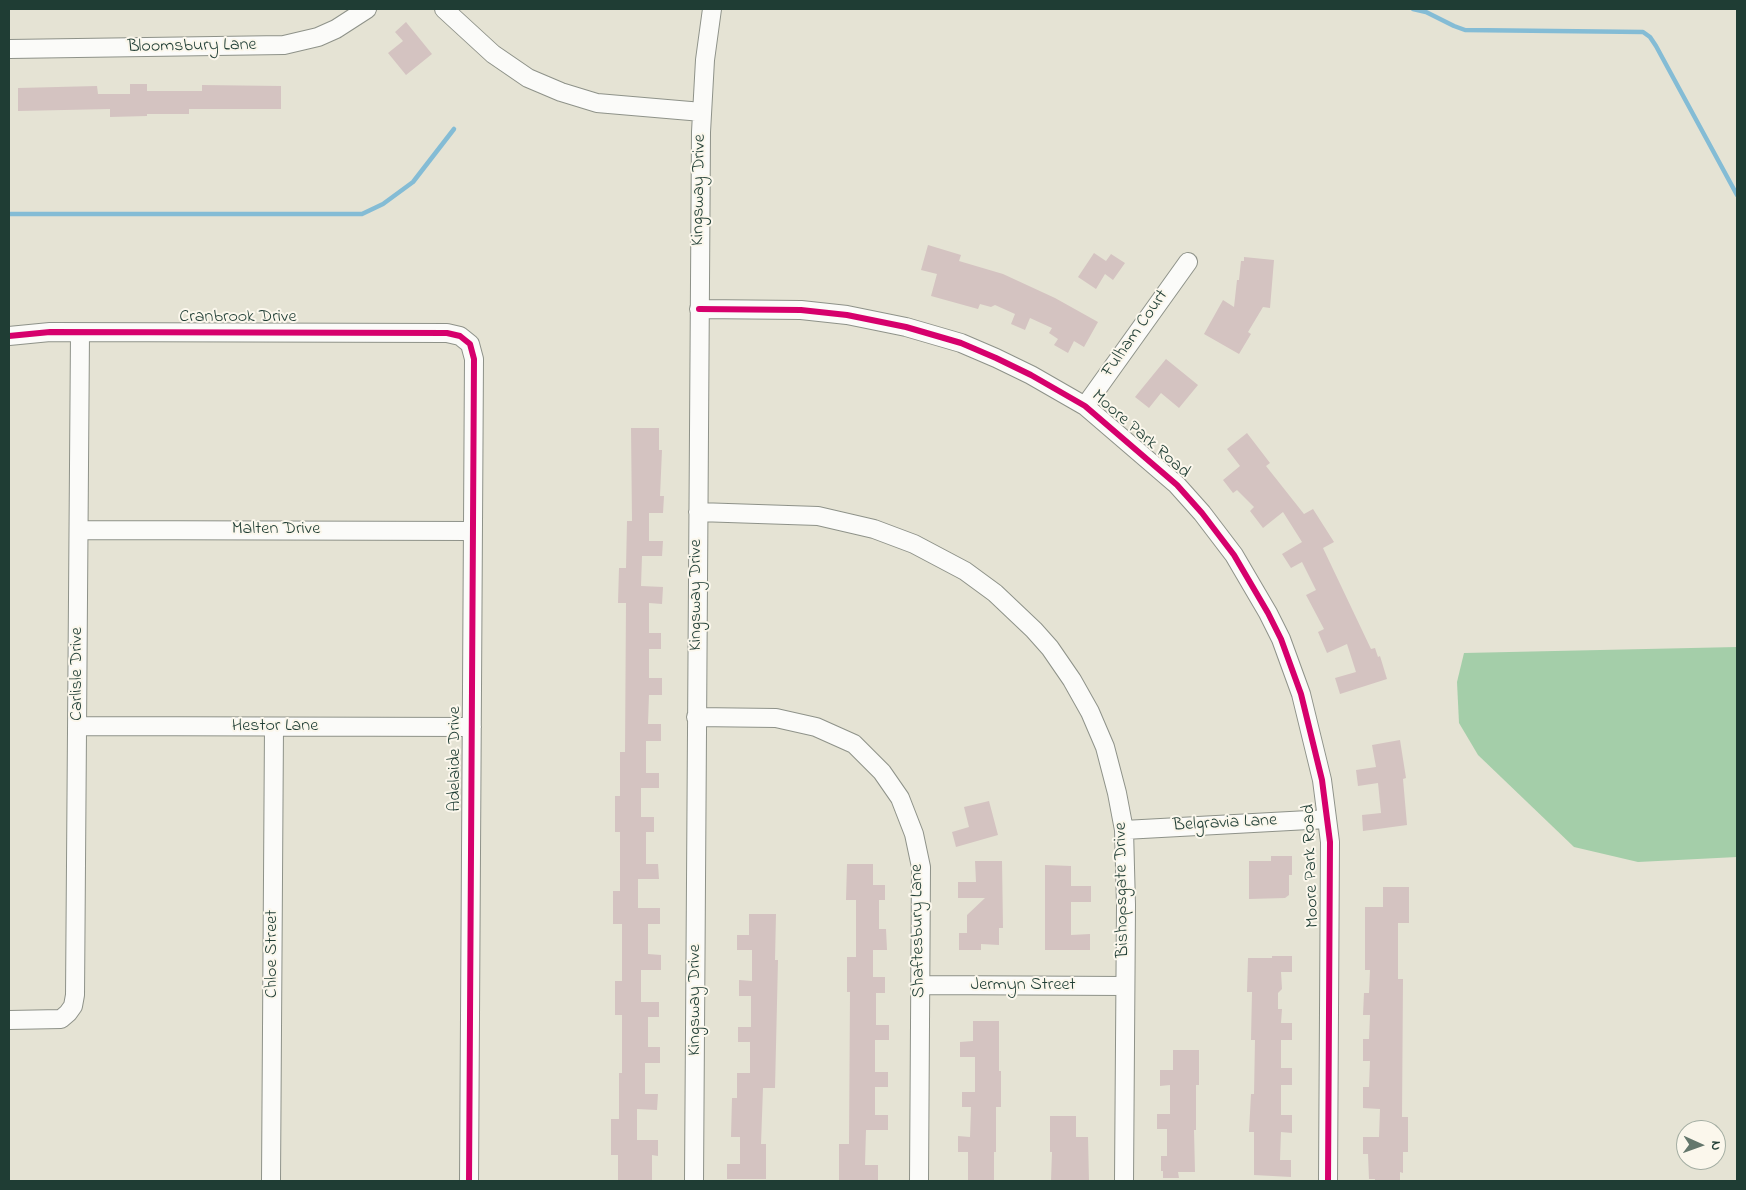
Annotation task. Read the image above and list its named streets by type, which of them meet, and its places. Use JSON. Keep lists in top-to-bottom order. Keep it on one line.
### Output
{"streets":{"street":["Bloomsbury Lane","Kingsway Drive","Cranbrook Drive","Fulham Court","Moore Park Road","Malten Drive","Carlisle Drive","Hestor Lane","Adelaide Drive","Belgravia Lane","Bishopsgate Drive","Shaftesbury Lane","Chloe Street","Jermyn Street"]},"crossings":[["Kingsway Drive","Moore Park Road"],["Kingsway Drive","Bishopsgate Drive"],["Kingsway Drive","Shaftesbury Lane"],["Cranbrook Drive","Carlisle Drive"],["Cranbrook Drive","Adelaide Drive"],["Fulham Court","Moore Park Road"],["Moore Park Road","Belgravia Lane"],["Malten Drive","Carlisle Drive"],["Malten Drive","Adelaide Drive"],["Carlisle Drive","Hestor Lane"],["Hestor Lane","Adelaide Drive"],["Hestor Lane","Chloe Street"],["Belgravia Lane","Bishopsgate Drive"],["Bishopsgate Drive","Jermyn Street"],["Shaftesbury Lane","Jermyn Street"]],"north":"right"}
